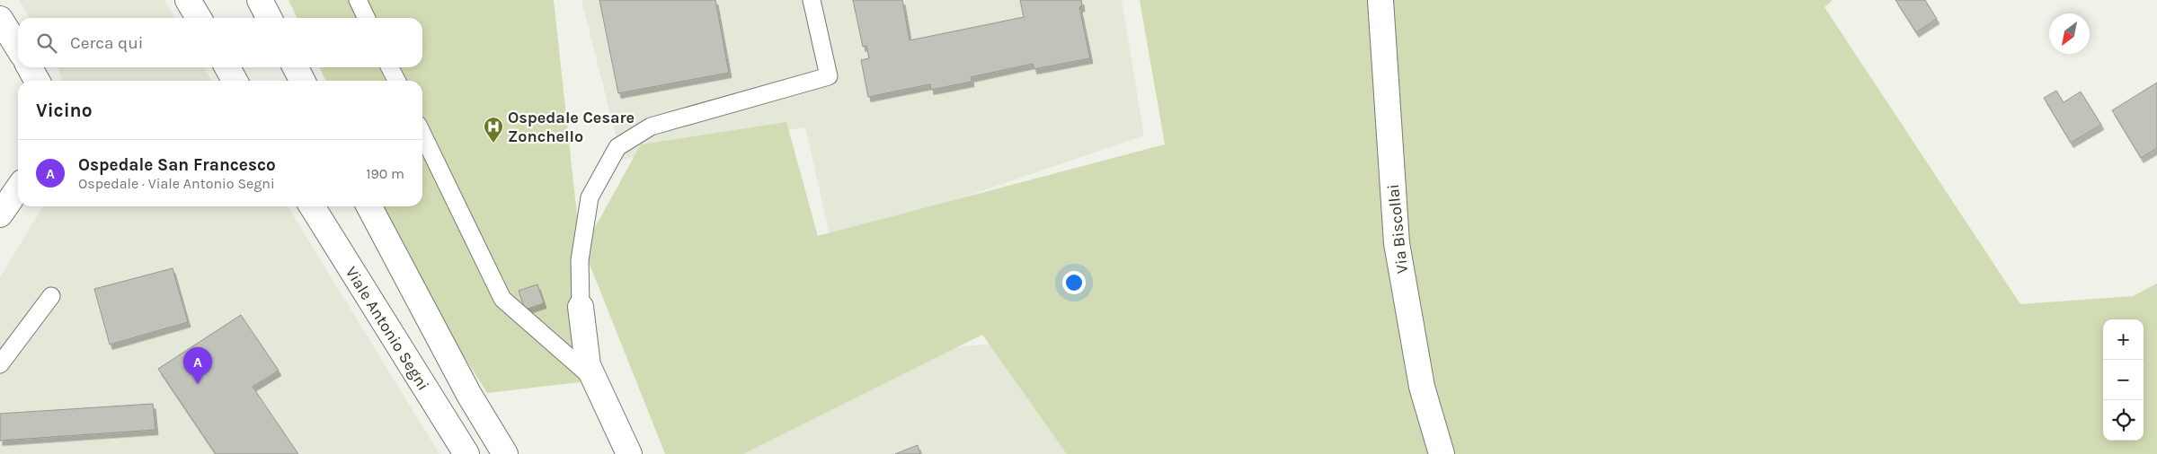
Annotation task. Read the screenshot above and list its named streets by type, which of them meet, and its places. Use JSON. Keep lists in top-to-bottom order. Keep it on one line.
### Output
{"streets":{"street":["Via Biscollai","Viale Antonio Segni"]},"places":{"hospital":["Ospedale Cesare Zonchello"]},"north":"bottom left","page":{"search":"Cerca qui","heading":"Vicino","list":[{"mark":"A","name":"Ospedale San Francesco","note":"Ospedale · Viale Antonio Segni","value":"190 m"}],"map_buttons":["+","−"],"pins":"A"}}
